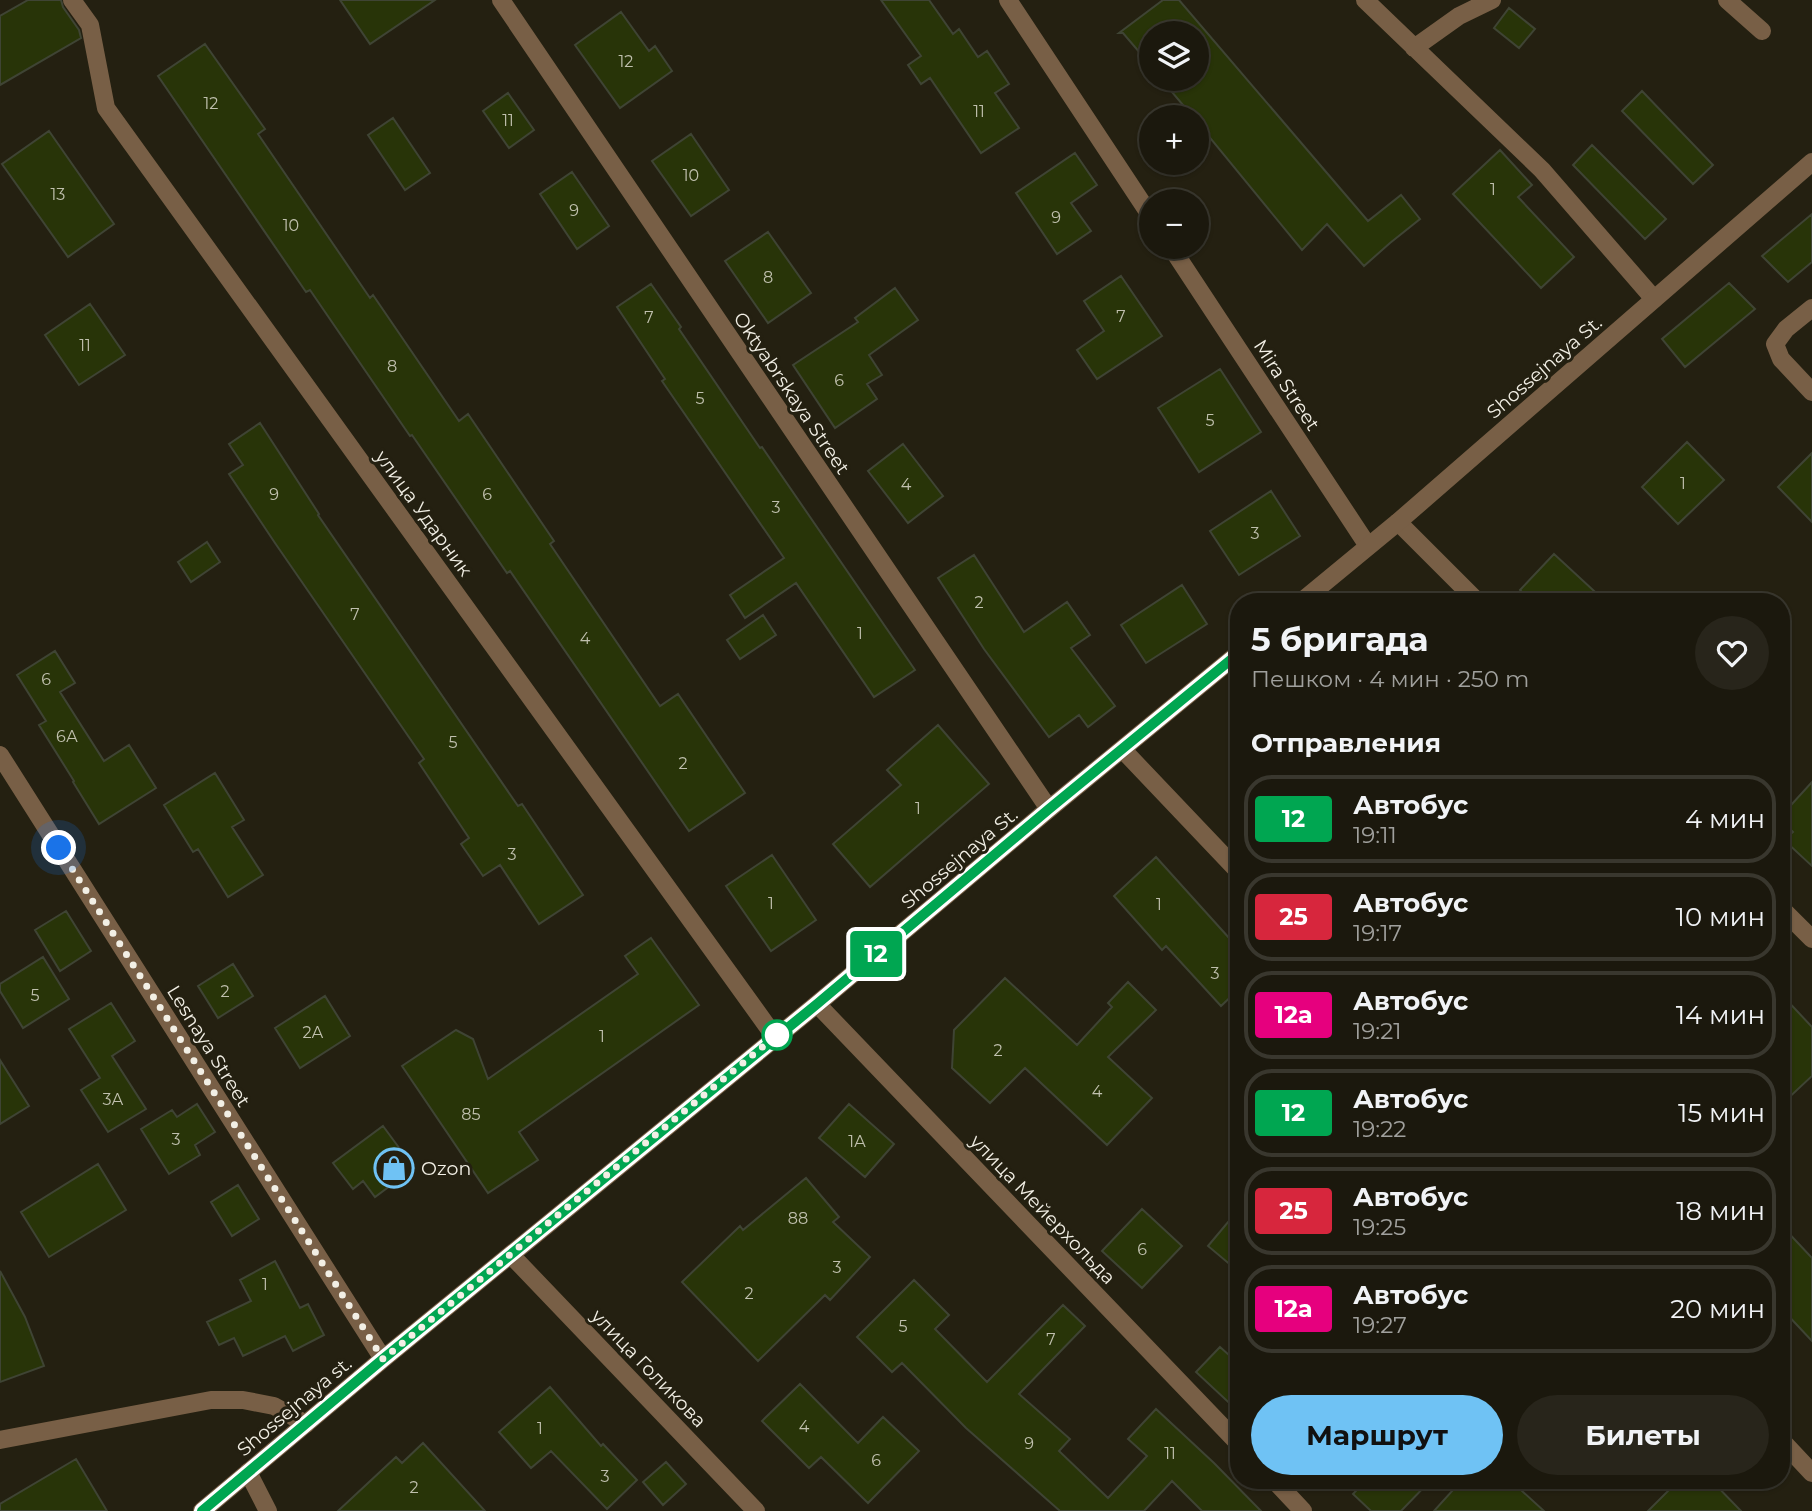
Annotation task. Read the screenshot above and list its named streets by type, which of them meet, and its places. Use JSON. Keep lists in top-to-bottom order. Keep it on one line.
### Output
{"streets":{"street":["Shossejnaya St.","Mira Street","Oktyabrskaya Street","улица Ударник","Lesnaya Street","улица Мейерхольда","улица Голикова","Shossejnaya st."]},"crossings":[["Shossejnaya St.","Mira Street"],["Shossejnaya St.","Oktyabrskaya Street"],["Shossejnaya St.","улица Ударник"],["Shossejnaya St.","улица Мейерхольда"],["Shossejnaya St.","улица Голикова"],["Shossejnaya St.","Shossejnaya st."],["Lesnaya Street","Shossejnaya st."],["улица Голикова","Shossejnaya st."]],"places":{"shop":["Ozon"]},"lines":["bus line 12"],"house_numbers":["12","12","11","11","10","1","13","9","9","10","8","7","7","11","8","6","5","5","1","4","9","6","3","3","2","7","1","4","6","6А","5","2","1","3","1","1","3","2","5","2А","1","2","4","3А","85","3","1А","88","6","3","1","2","5","7","4","1","9","11","6","3","2"],"page":{"on_map":"12","map_buttons":["+","−"],"heading":[["5 бригада","Пешком · 4 мин · 250 m"],"Отправления"],"list":[{"mark":"12","name":"Автобус","note":"19:11","value":"4 мин"},{"mark":"25","name":"Автобус","note":"19:17","value":"10 мин"},{"mark":"12а","name":"Автобус","note":"19:21","value":"14 мин"},{"mark":"12","name":"Автобус","note":"19:22","value":"15 мин"},{"mark":"25","name":"Автобус","note":"19:25","value":"18 мин"},{"mark":"12а","name":"Автобус","note":"19:27","value":"20 мин"}],"buttons":["Маршрут","Билеты"]}}
